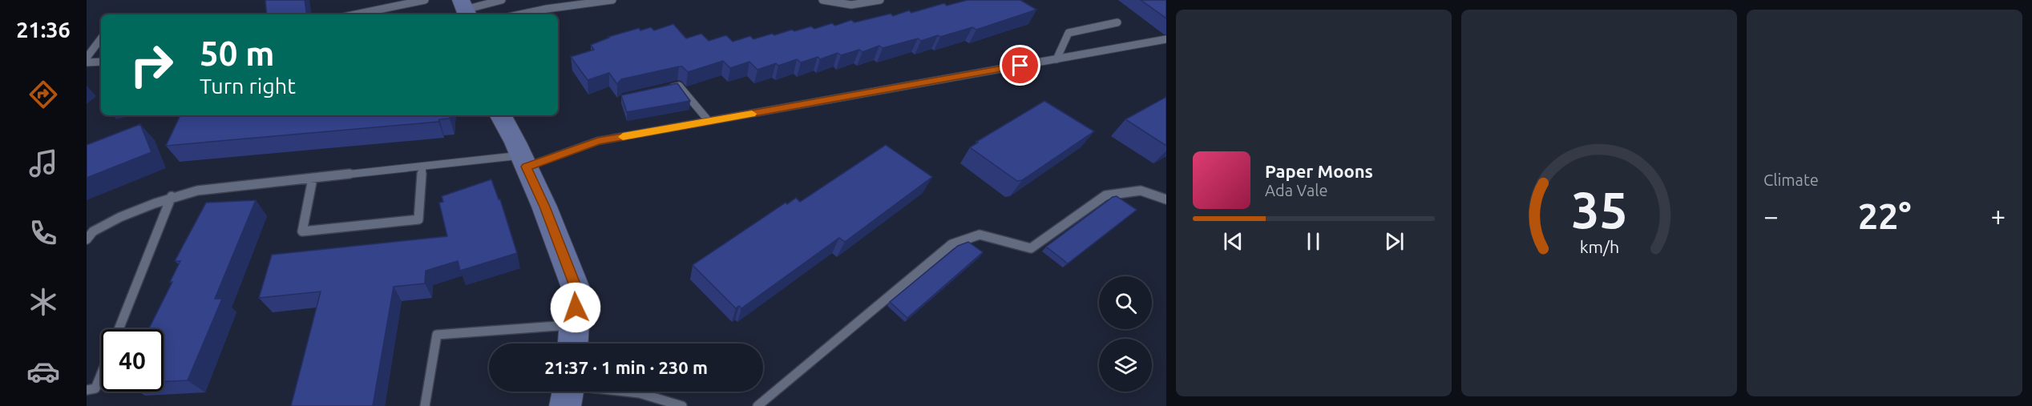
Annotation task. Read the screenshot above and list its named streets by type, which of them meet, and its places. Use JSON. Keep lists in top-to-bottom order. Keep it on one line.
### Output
{"page":{"tabs":"21:36","tile":"Climate","turn":["50 m","Turn right"],"song":["Paper Moons","Ada Vale"],"heat":["−","22°","+"],"limit":"40","trip":"21:37 · 1 min · 230 m","gauge":["35","km/h"]}}
